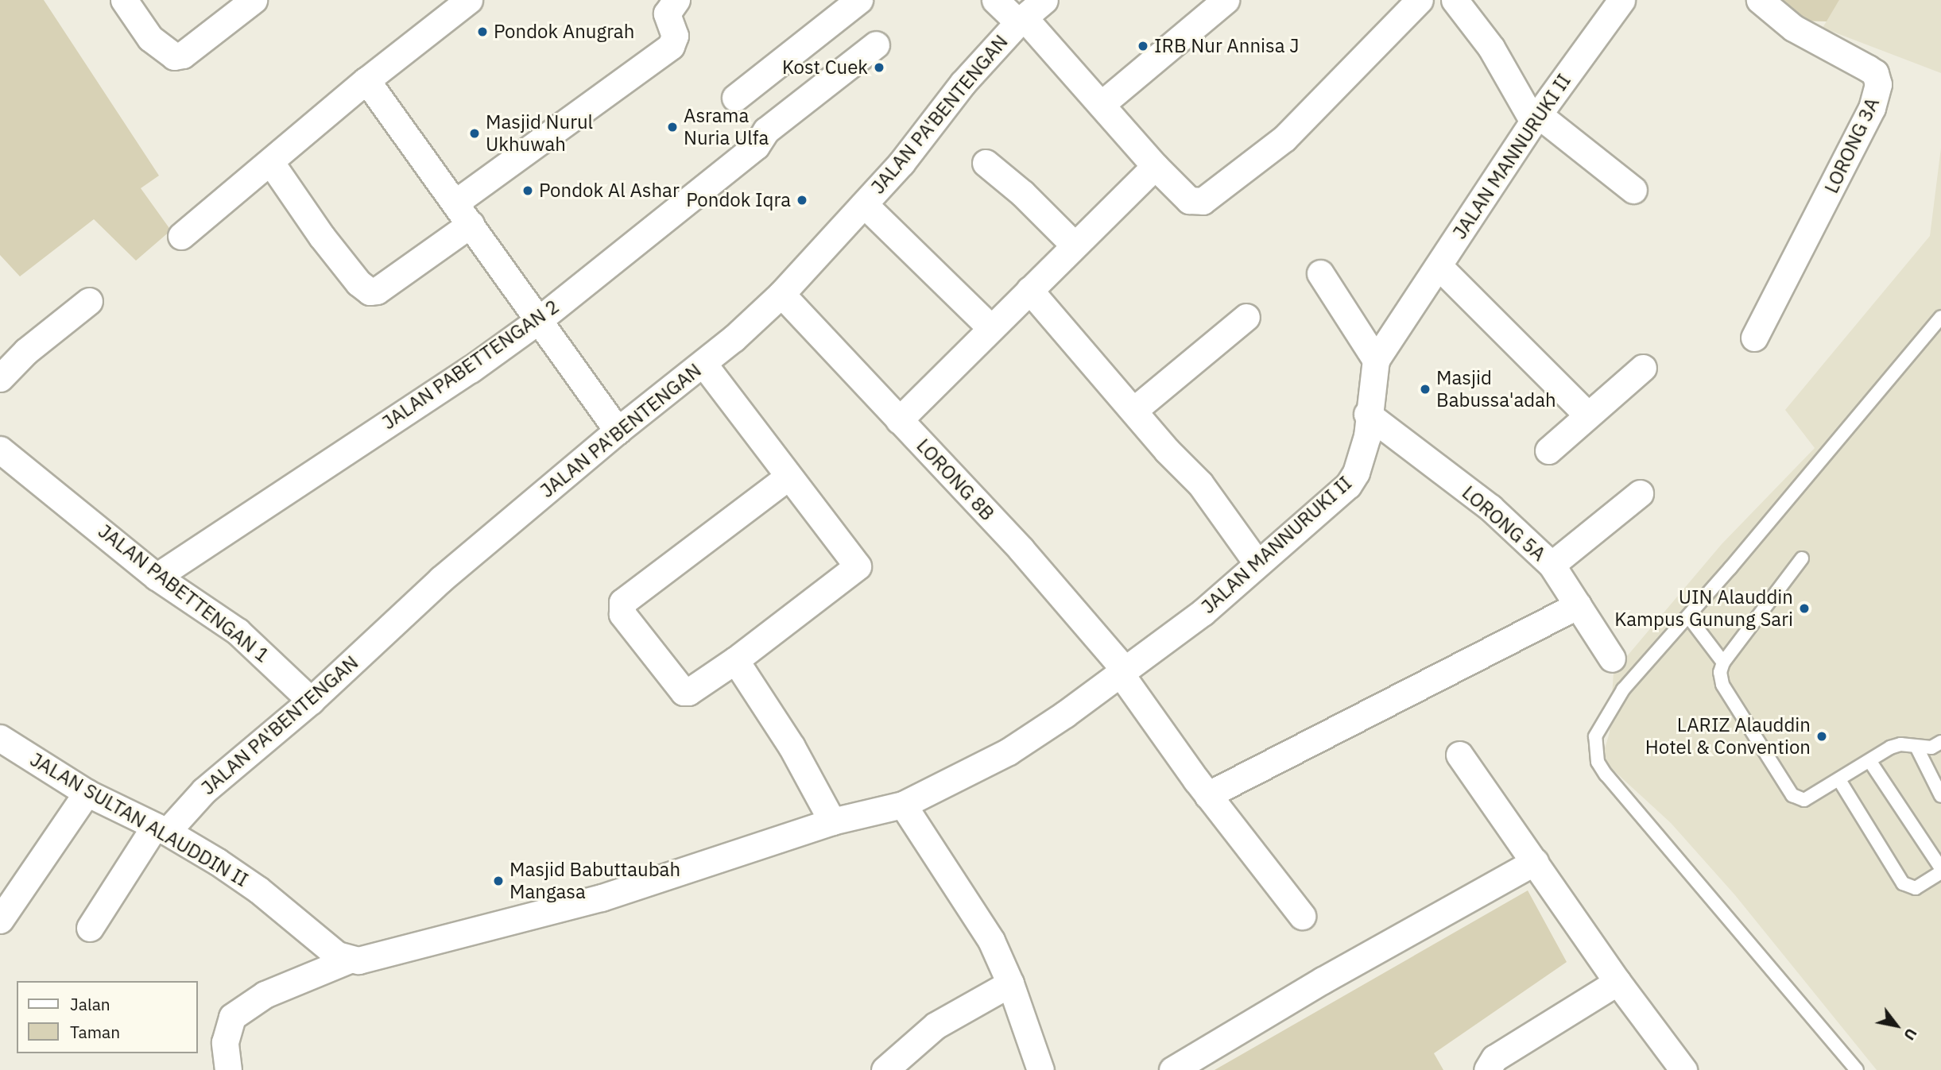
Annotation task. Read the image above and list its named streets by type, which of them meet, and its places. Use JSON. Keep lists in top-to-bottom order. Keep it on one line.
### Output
{"streets":{"street":["JALAN PA'BENTENGAN","LORONG 3A","JALAN MANNURUKI II","JALAN PABETTENGAN 2","LORONG 8B","LORONG 5A","JALAN PABETTENGAN 1","JALAN SULTAN ALAUDDIN II"]},"crossings":[["JALAN PA'BENTENGAN","LORONG 8B"],["JALAN PA'BENTENGAN","JALAN PABETTENGAN 1"],["JALAN PA'BENTENGAN","JALAN SULTAN ALAUDDIN II"],["JALAN MANNURUKI II","LORONG 8B"],["JALAN MANNURUKI II","LORONG 5A"],["JALAN PABETTENGAN 2","JALAN PABETTENGAN 1"]],"places":["Pondok Anugrah","IRB Nur Annisa J","Kost Cuek","Asrama Nuria Ulfa","Masjid Nurul Ukhuwah","Pondok Al Ashar","Pondok Iqra","Masjid Babussa'adah","UIN Alauddin Kampus Gunung Sari","LARIZ Alauddin Hotel & Convention","Masjid Babuttaubah Mangasa"],"legend":["Jalan","Taman"],"north":"bottom right"}
